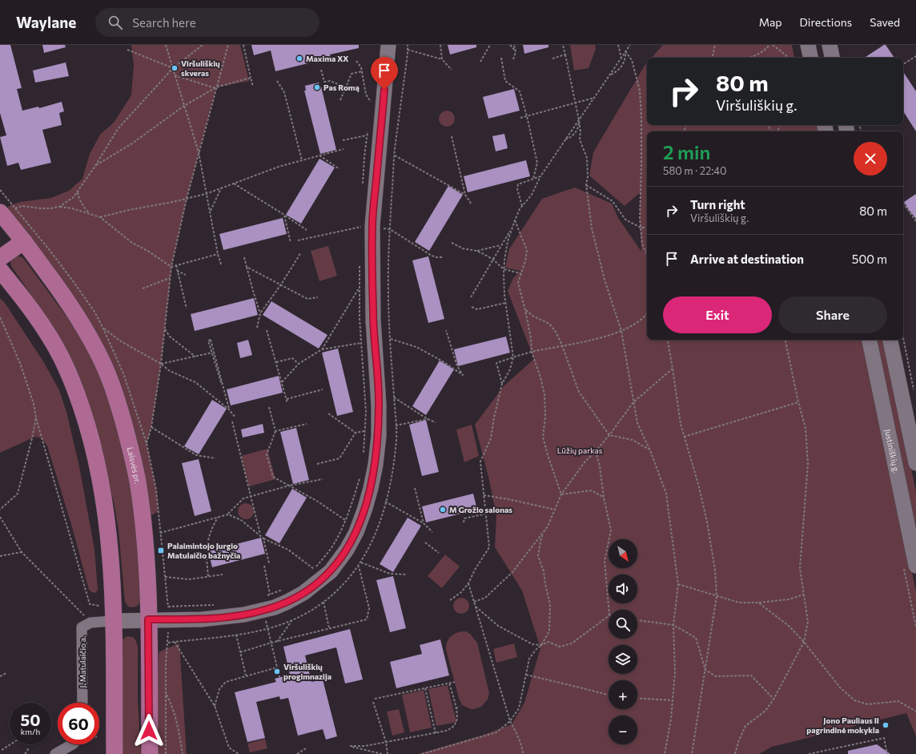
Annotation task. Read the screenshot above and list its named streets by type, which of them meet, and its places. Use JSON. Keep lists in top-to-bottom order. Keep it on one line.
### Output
{"streets":{"main road":["Justiniškių g.","Laisvės pr."],"street":["J. Matulaičio a."]},"parks":["Lūžių parkas"],"places":{"other":["Maxima XX","Viršuliškių skveras","Pas Romą","M Grožio salonas","Viršuliškių progimnazija","Jono Pauliaus II pagrindinė mokykla"],"transit":["Palaimintojo Jurgio Matulaičio bažnyčia"]},"north":"bottom right","page":{"header":"Waylane","search":"Search here","nav":["Map","Directions","Saved"],"turn":["80 m","Viršuliškių g."],"heading":["2 min","580 m · 22:40"],"list":[{"name":"Turn right","note":"Viršuliškių g.","value":"80 m"},{"name":"Arrive at destination","value":"500 m"}],"buttons":["Exit","Share"],"map_buttons":["+","−"],"speed":"50 km/h","limit":"60"}}
